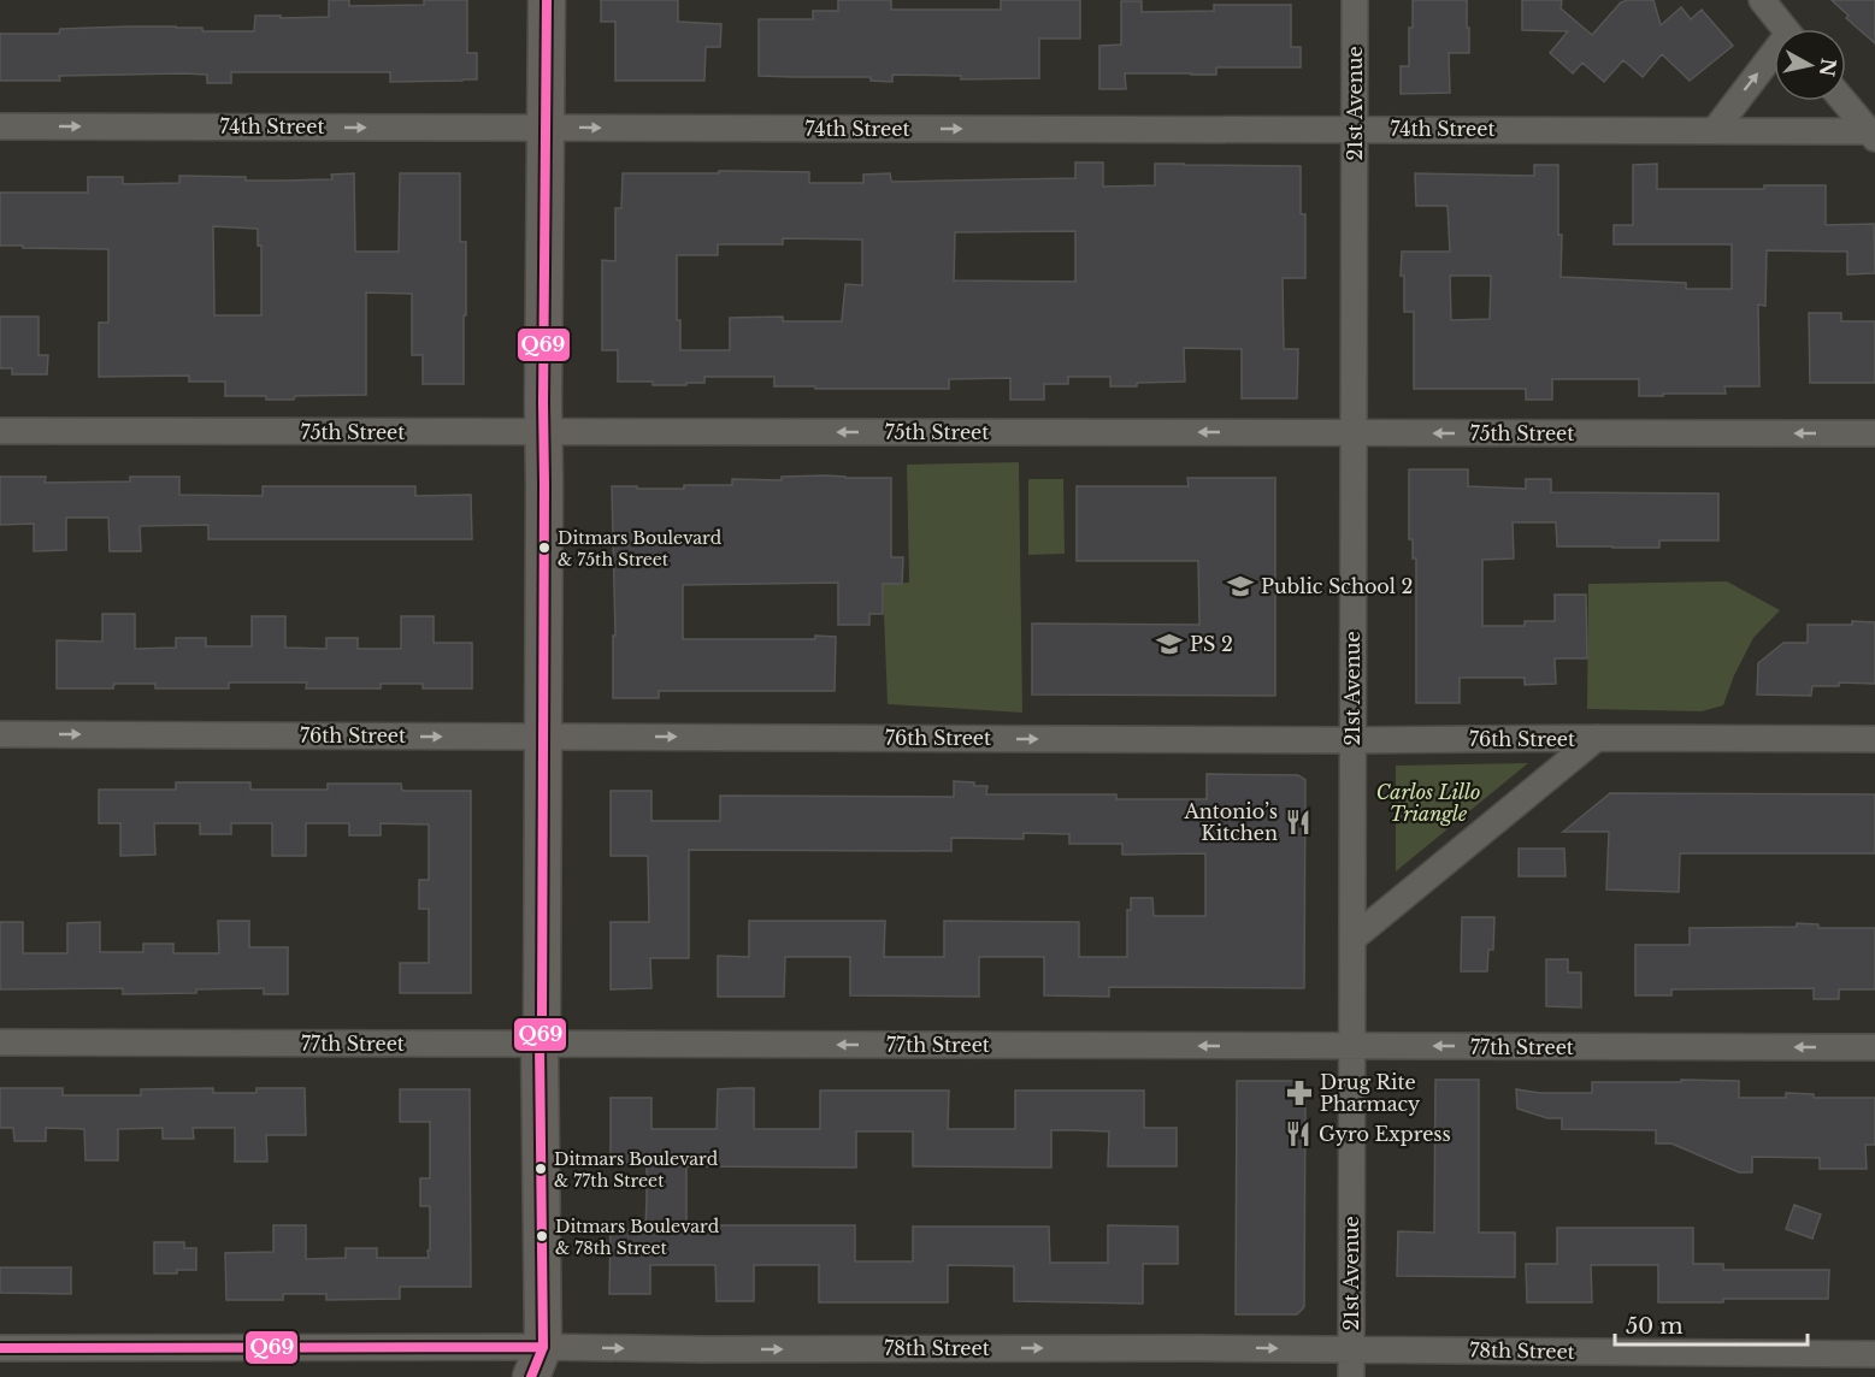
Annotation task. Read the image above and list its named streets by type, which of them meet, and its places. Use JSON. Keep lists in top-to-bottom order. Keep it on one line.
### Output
{"streets":{"street":["21st Avenue","74th Street","75th Street","76th Street","77th Street","78th Street"]},"crossings":[["21st Avenue","74th Street"],["21st Avenue","75th Street"],["21st Avenue","76th Street"],["21st Avenue","77th Street"],["21st Avenue","78th Street"]],"one_way":["74th Street","75th Street","76th Street","77th Street","78th Street"],"parks":["Carlos Lillo Triangle"],"places":{"other":["Ditmars Boulevard & 75th Street","Ditmars Boulevard & 77th Street","Ditmars Boulevard & 78th Street"],"school or university":["Public School 2","PS 2"],"restaurant":["Antonio’s Kitchen","Gyro Express"],"pharmacy":["Drug Rite Pharmacy"]},"lines":["transit line Q69"],"scale_bar":"50 m","north":"right"}
